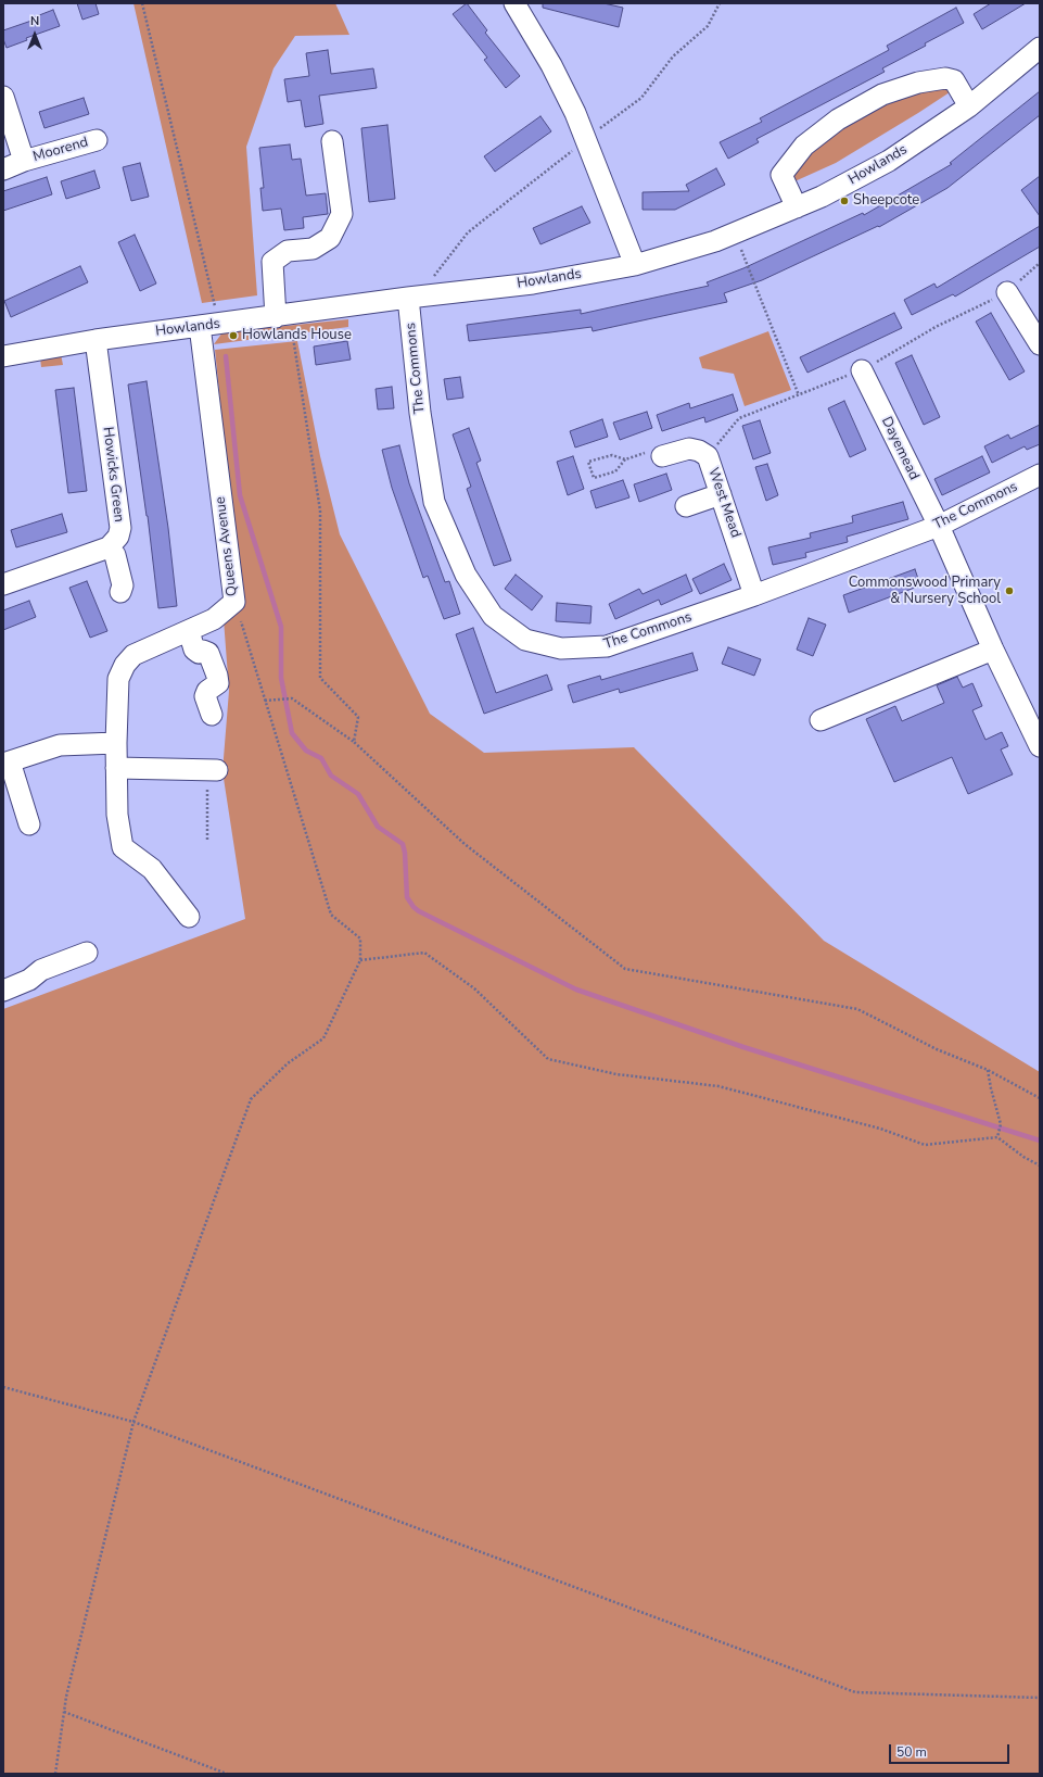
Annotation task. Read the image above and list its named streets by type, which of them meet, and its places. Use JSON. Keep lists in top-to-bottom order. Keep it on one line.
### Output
{"streets":{"street":["Moorend","Howlands","The Commons","Dayemead","Howicks Green","West Mead","Queens Avenue"]},"crossings":[["Howlands","The Commons"],["Howlands","Howicks Green"],["Howlands","Queens Avenue"],["The Commons","Dayemead"],["The Commons","West Mead"]],"places":["Sheepcote","Howlands House","Commonswood Primary & Nursery School"],"scale_bar":"50 m","north":"top"}
